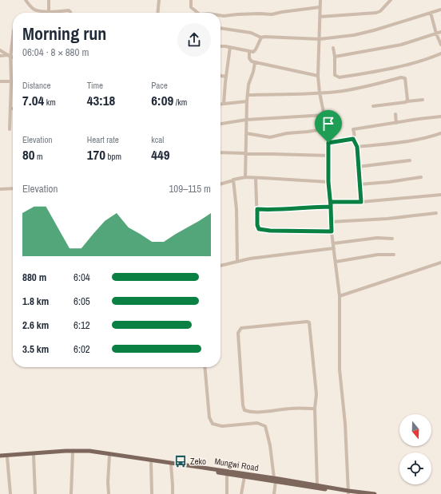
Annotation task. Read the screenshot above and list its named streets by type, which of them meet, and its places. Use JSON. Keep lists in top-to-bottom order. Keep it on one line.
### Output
{"streets":{"main road":["Mungwi Road"]},"places":{"bus stop":["Zeko"]},"north":"bottom","page":{"heading":["Morning run","06:04 · 8 × 880 m"],"stats":[["Distance","7.04 km"],["Time","43:18"],["Pace","6:09 /km"],["Elevation","80 m"],["Heart rate","170 bpm"],["kcal","449"]],"chart":["Elevation","109–115 m"],"list":[{"name":"880 m","note":"6:04"},{"name":"1.8 km","note":"6:05"},{"name":"2.6 km","note":"6:12"},{"name":"3.5 km","note":"6:02"}]}}
